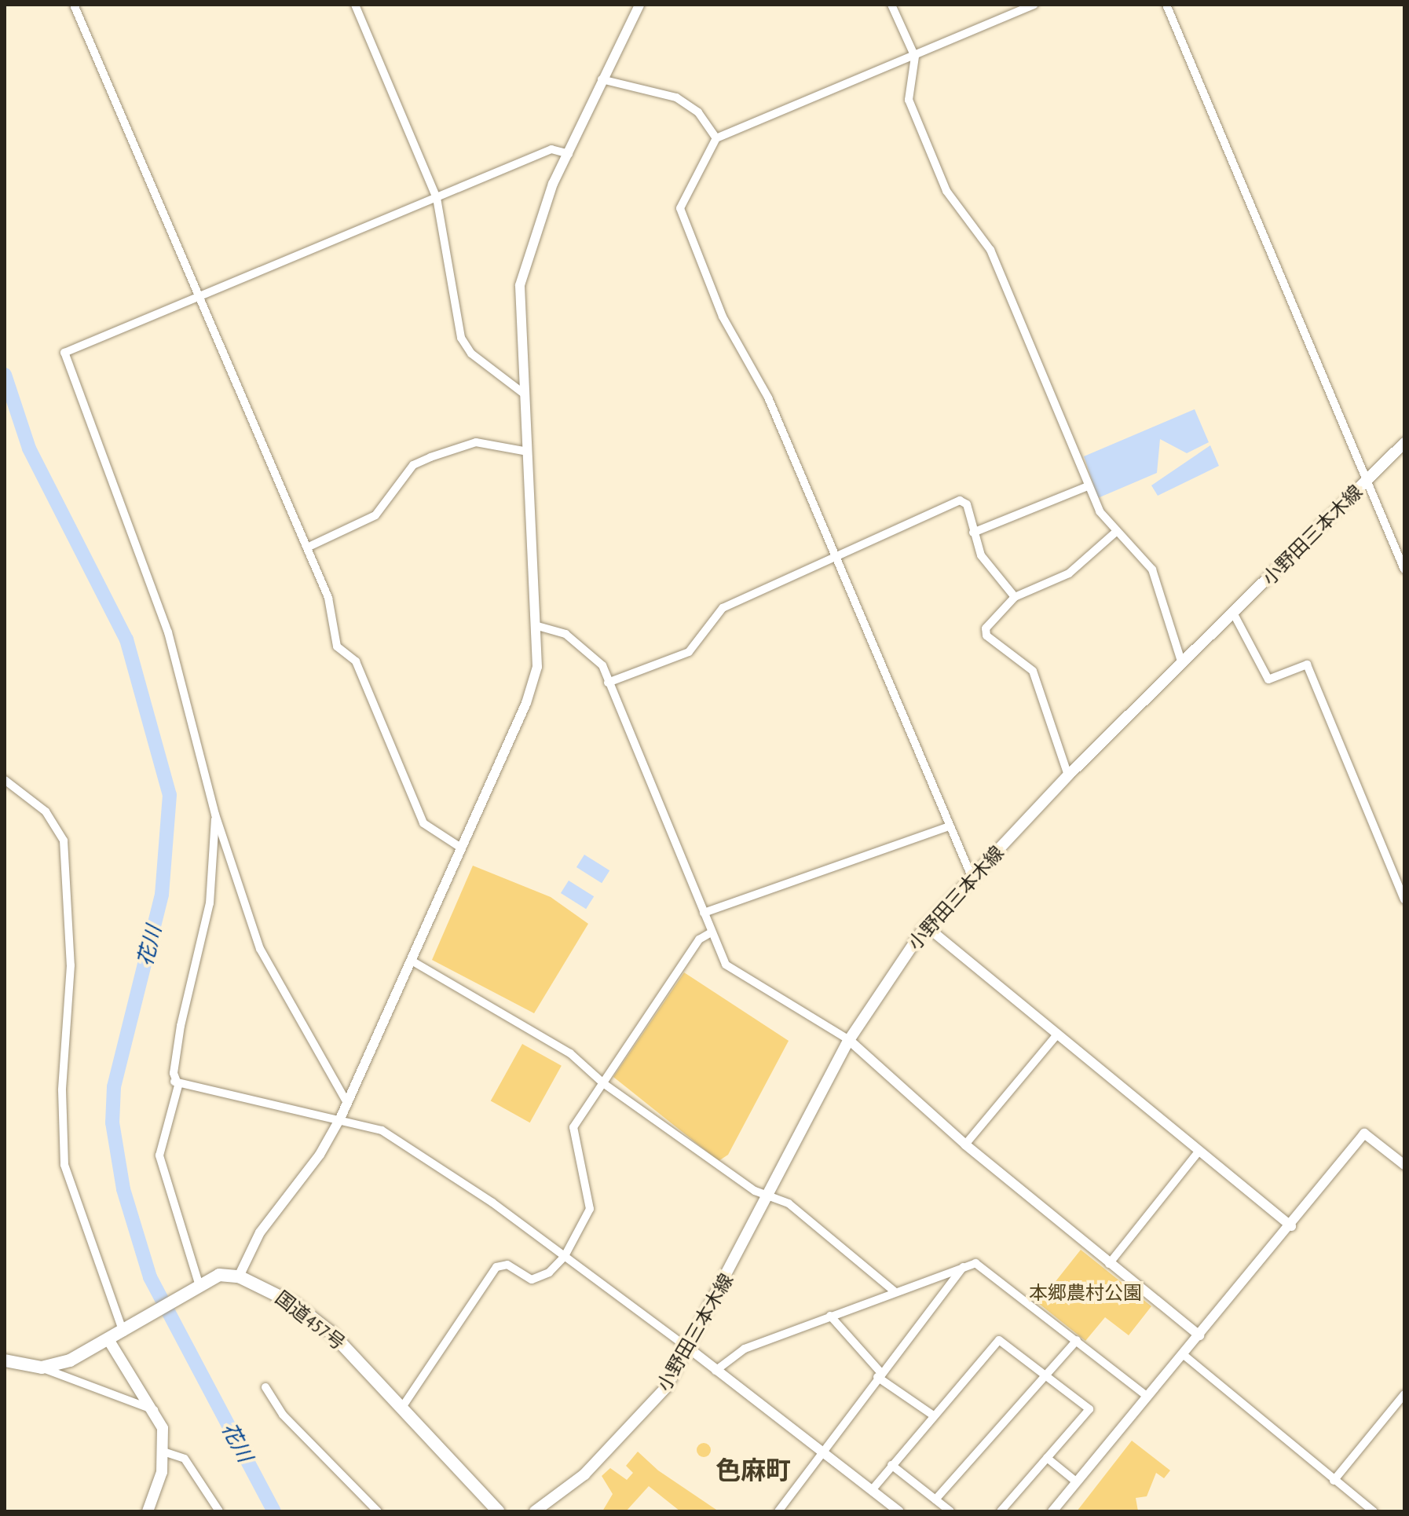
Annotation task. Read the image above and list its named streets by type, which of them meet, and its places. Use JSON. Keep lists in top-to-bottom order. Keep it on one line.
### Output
{"streets":{"highway":["国道457号"],"main road":["小野田三本木線"]},"districts":["色麻町"],"water":["花川"],"parks":["本郷農村公園"]}
